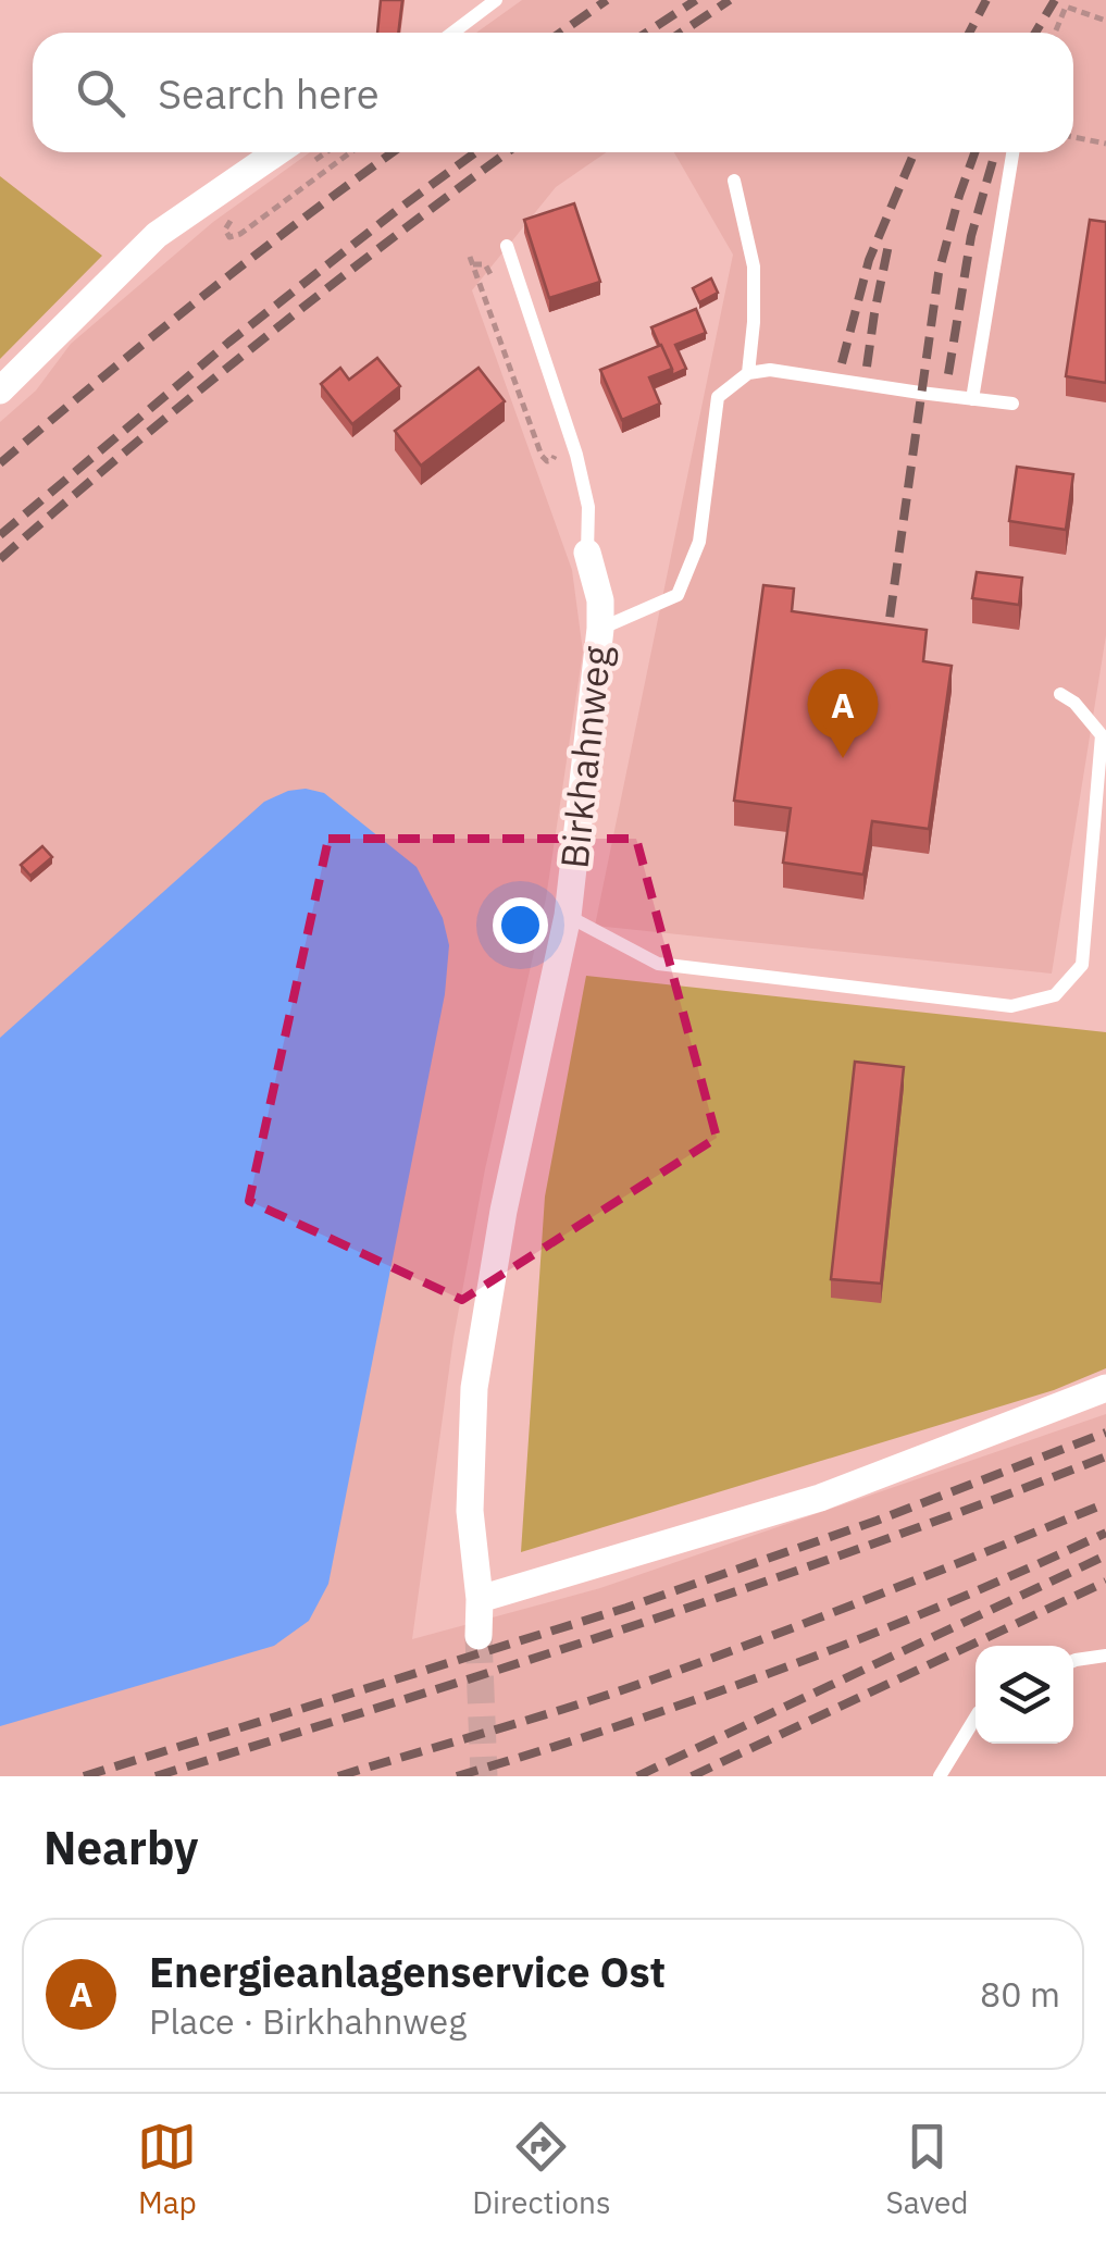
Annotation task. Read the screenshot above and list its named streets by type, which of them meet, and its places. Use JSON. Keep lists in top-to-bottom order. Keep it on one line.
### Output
{"streets":{"street":["Birkhahnweg"]},"page":{"search":"Search here","pins":"A","heading":"Nearby","list":[{"mark":"A","name":"Energieanlagenservice Ost","note":"Place · Birkhahnweg","value":"80 m"}],"nav":["Map","Directions","Saved"]}}
